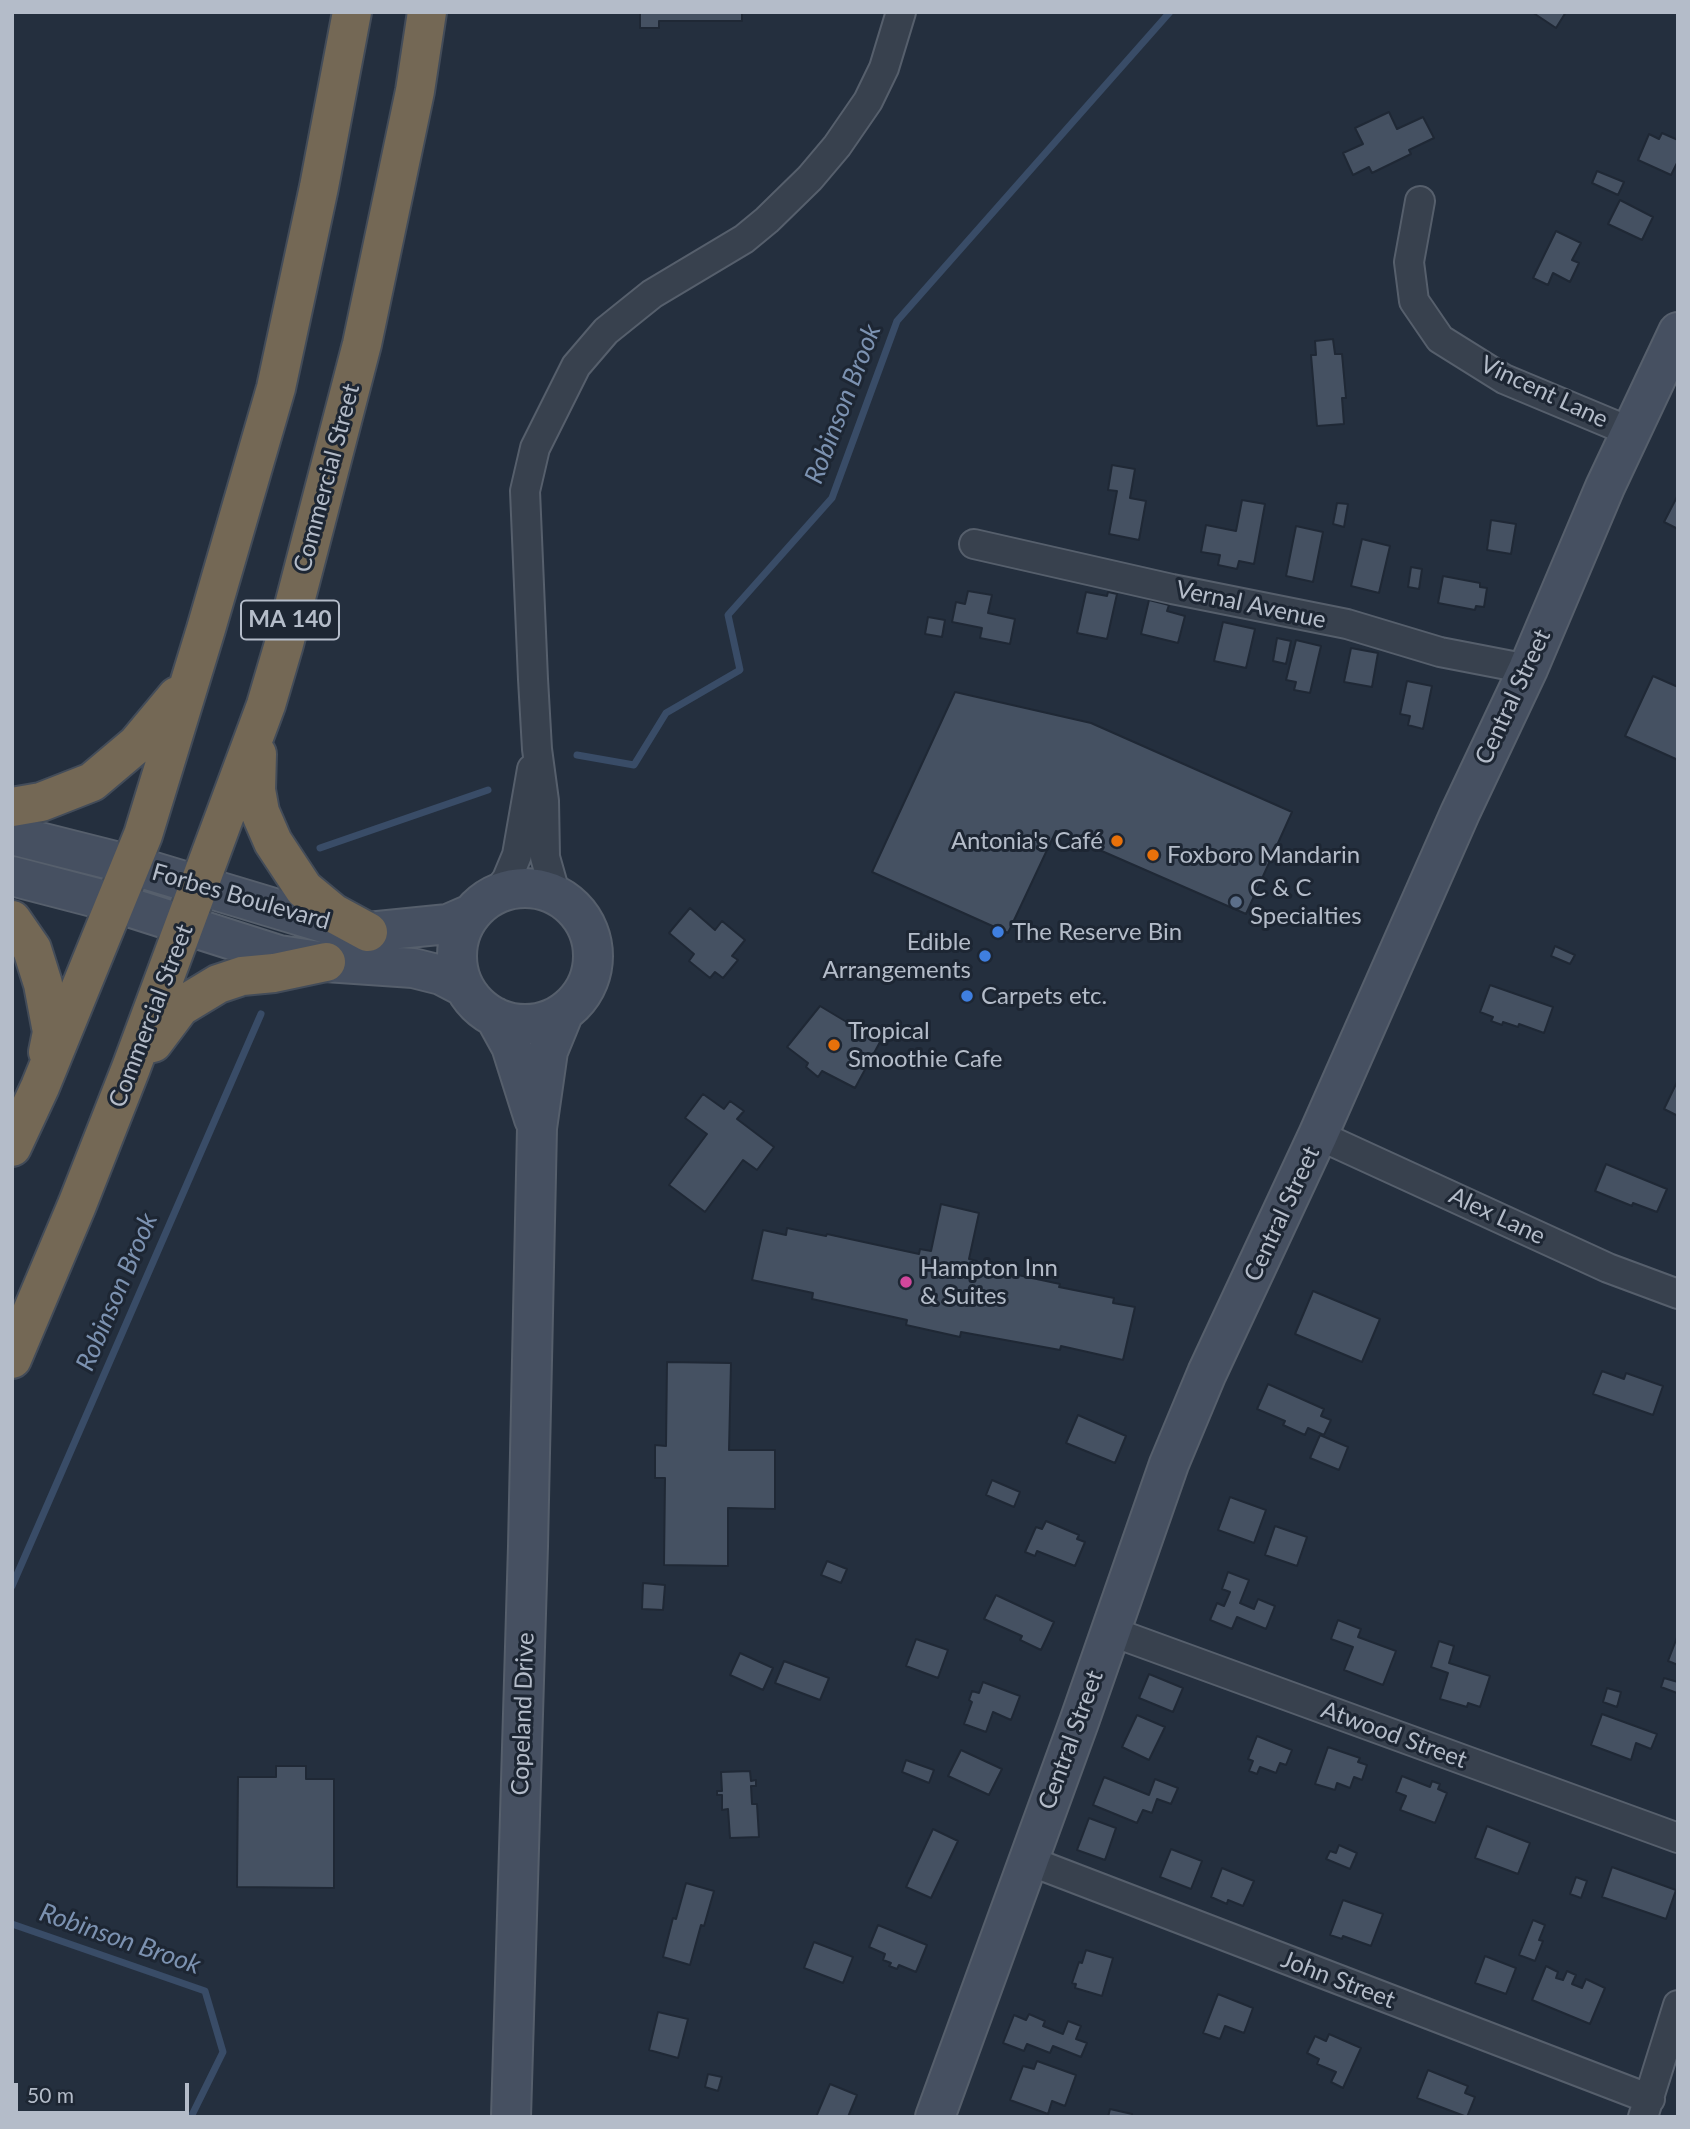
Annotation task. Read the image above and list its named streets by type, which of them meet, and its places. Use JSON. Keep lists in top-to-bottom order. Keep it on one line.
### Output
{"streets":{"highway":["Commercial Street","MA 140"],"street":["Vincent Lane","Vernal Avenue","Central Street","Forbes Boulevard","Alex Lane","Copeland Drive","Atwood Street","John Street"]},"crossings":[["Vincent Lane","Central Street"],["Commercial Street","Forbes Boulevard"],["Vernal Avenue","Central Street"],["MA 140","Forbes Boulevard"],["Central Street","Alex Lane"],["Central Street","Atwood Street"],["Central Street","John Street"]],"water":["Robinson Brook"],"places":["Antonia's Café","Foxboro Mandarin","C & C Specialties","The Reserve Bin","Edible Arrangements","Carpets etc.","Tropical Smoothie Cafe","Hampton Inn & Suites"],"scale_bar":"50 m"}
